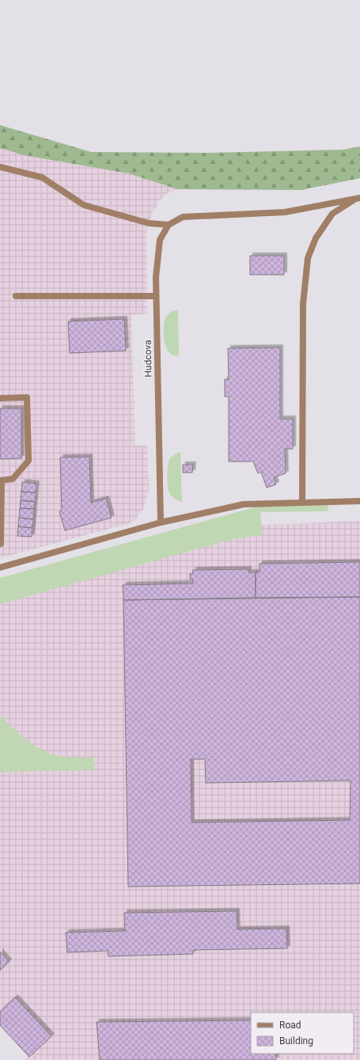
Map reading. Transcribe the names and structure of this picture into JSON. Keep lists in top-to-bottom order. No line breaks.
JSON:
{"streets":{"street":["Hudcova"]},"legend":["Road","Building"]}
